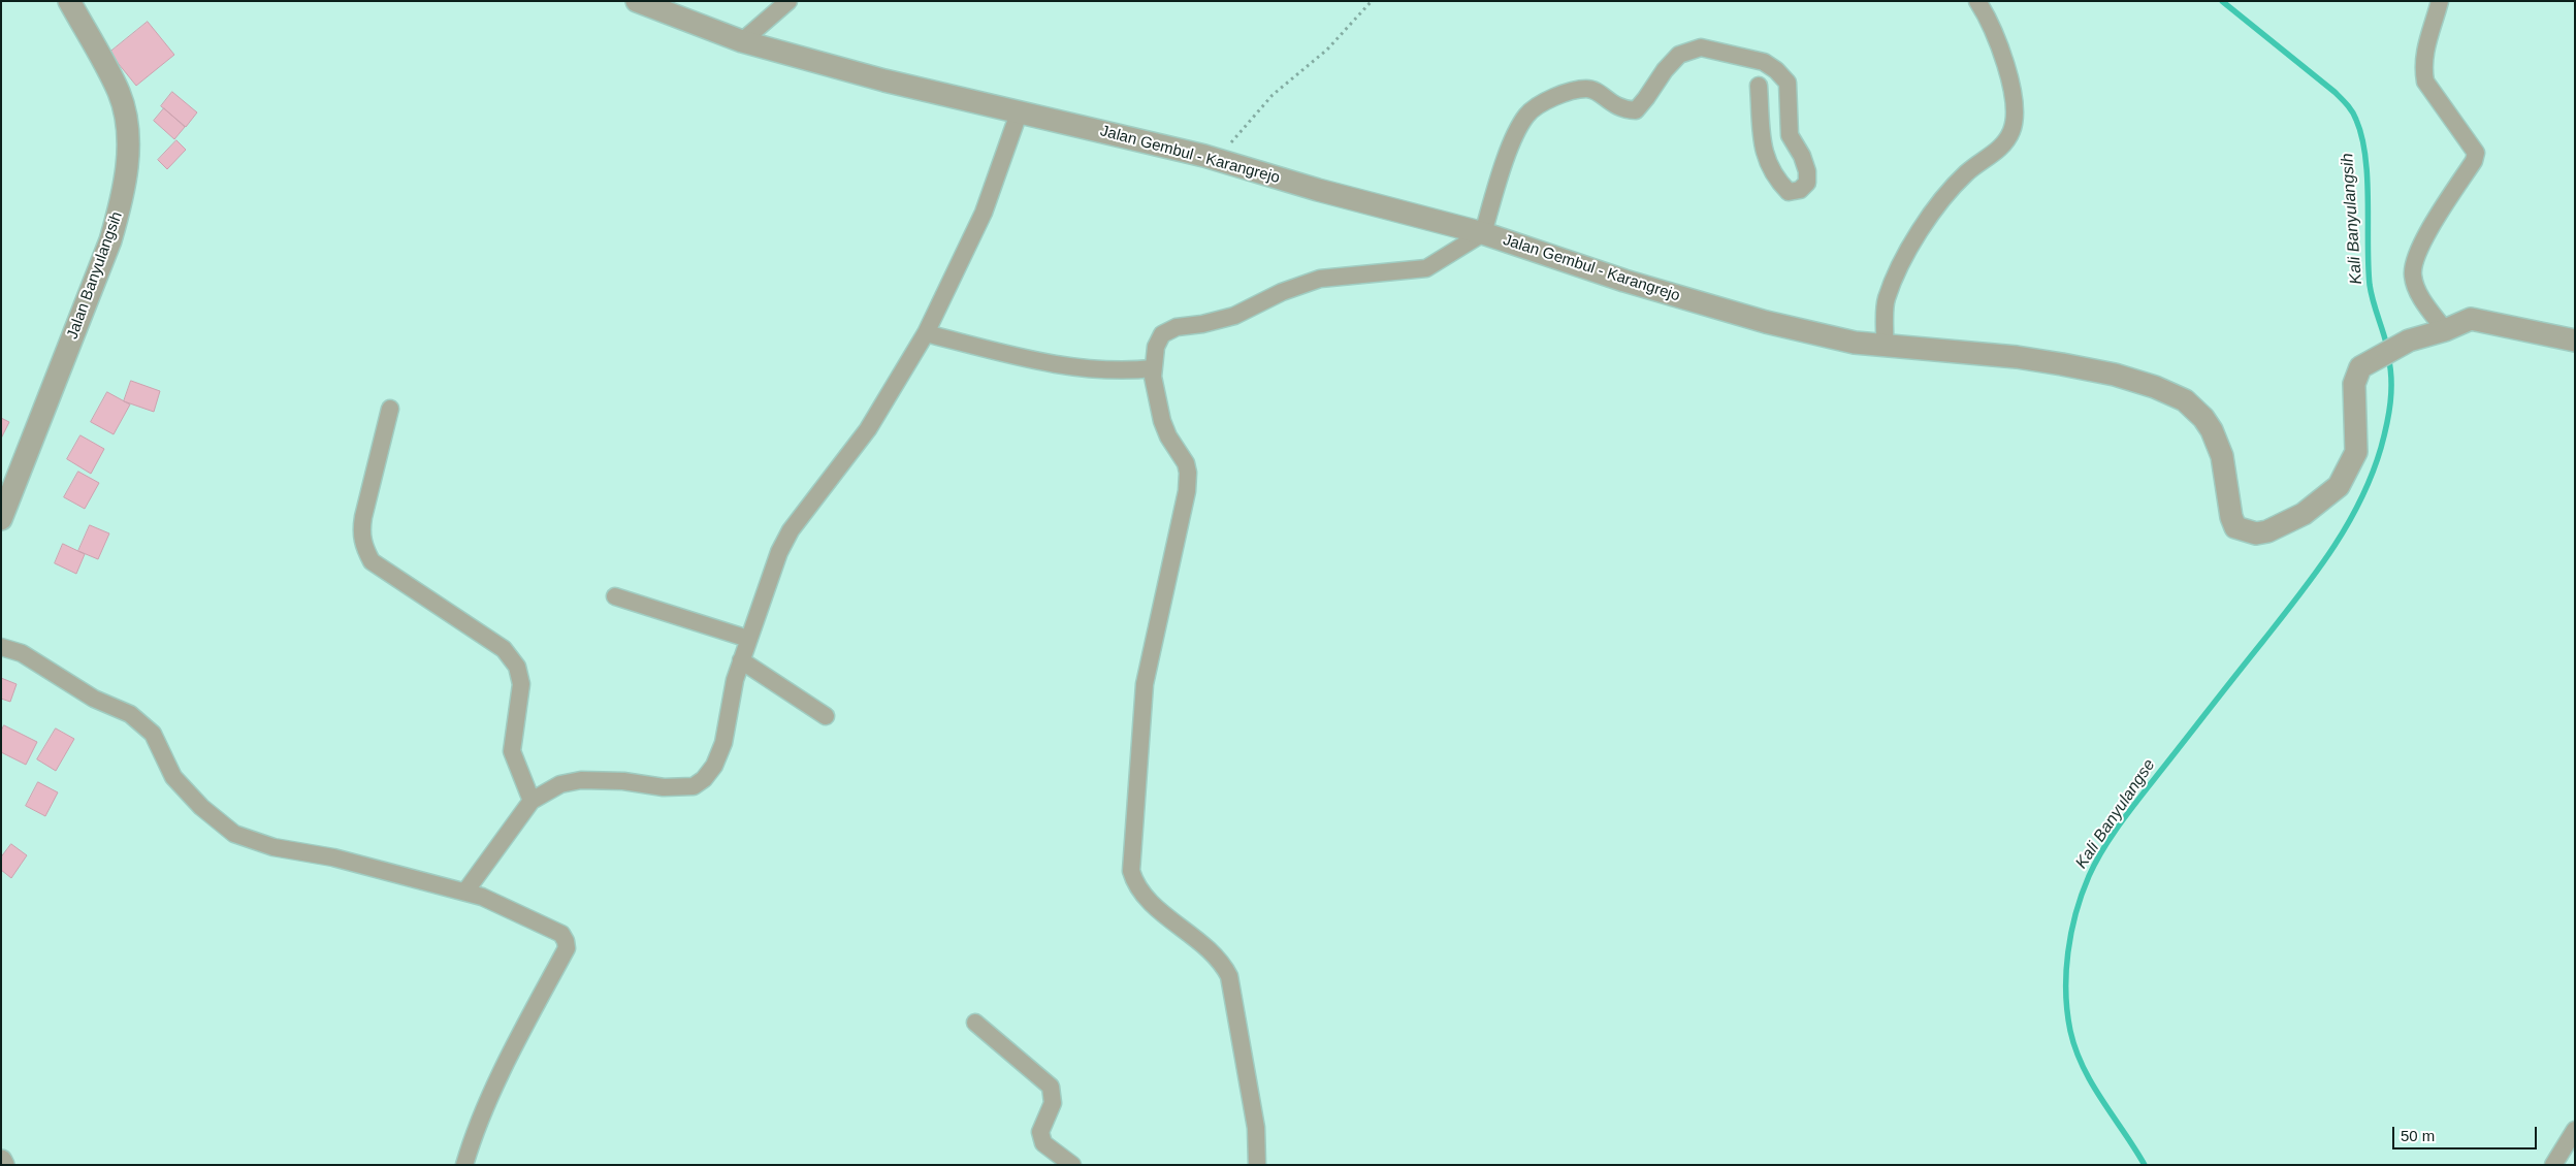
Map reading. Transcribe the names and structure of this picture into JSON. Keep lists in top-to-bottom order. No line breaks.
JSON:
{"streets":{"street":["Jalan Gembul - Karangrejo","Jalan Banyulangsih"]},"water":["Kali Banyulangsih","Kali Banyulangse"],"scale_bar":"50 m"}
